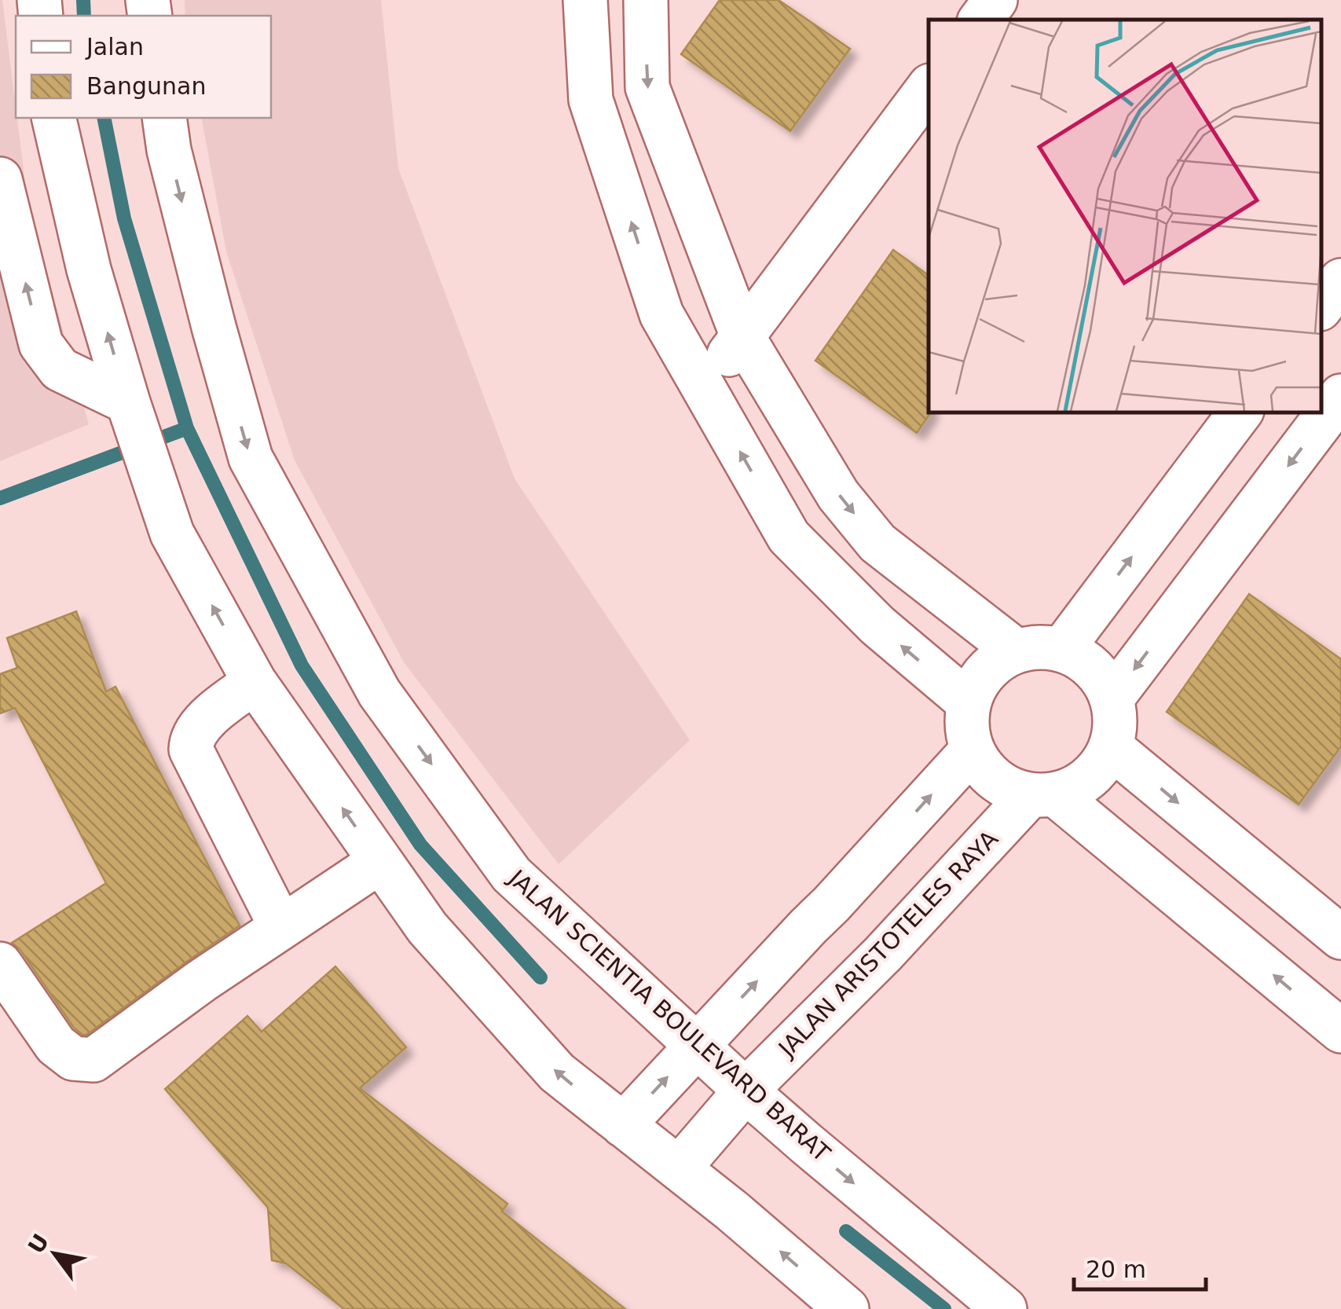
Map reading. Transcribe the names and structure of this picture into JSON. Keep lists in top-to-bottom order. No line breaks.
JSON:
{"streets":{"street":["JALAN ARISTOTELES RAYA","JALAN SCIENTIA BOULEVARD BARAT"]},"crossings":[["JALAN ARISTOTELES RAYA","JALAN SCIENTIA BOULEVARD BARAT"]],"legend":["Jalan","Bangunan"],"scale_bar":"20 m","north":"top left"}
